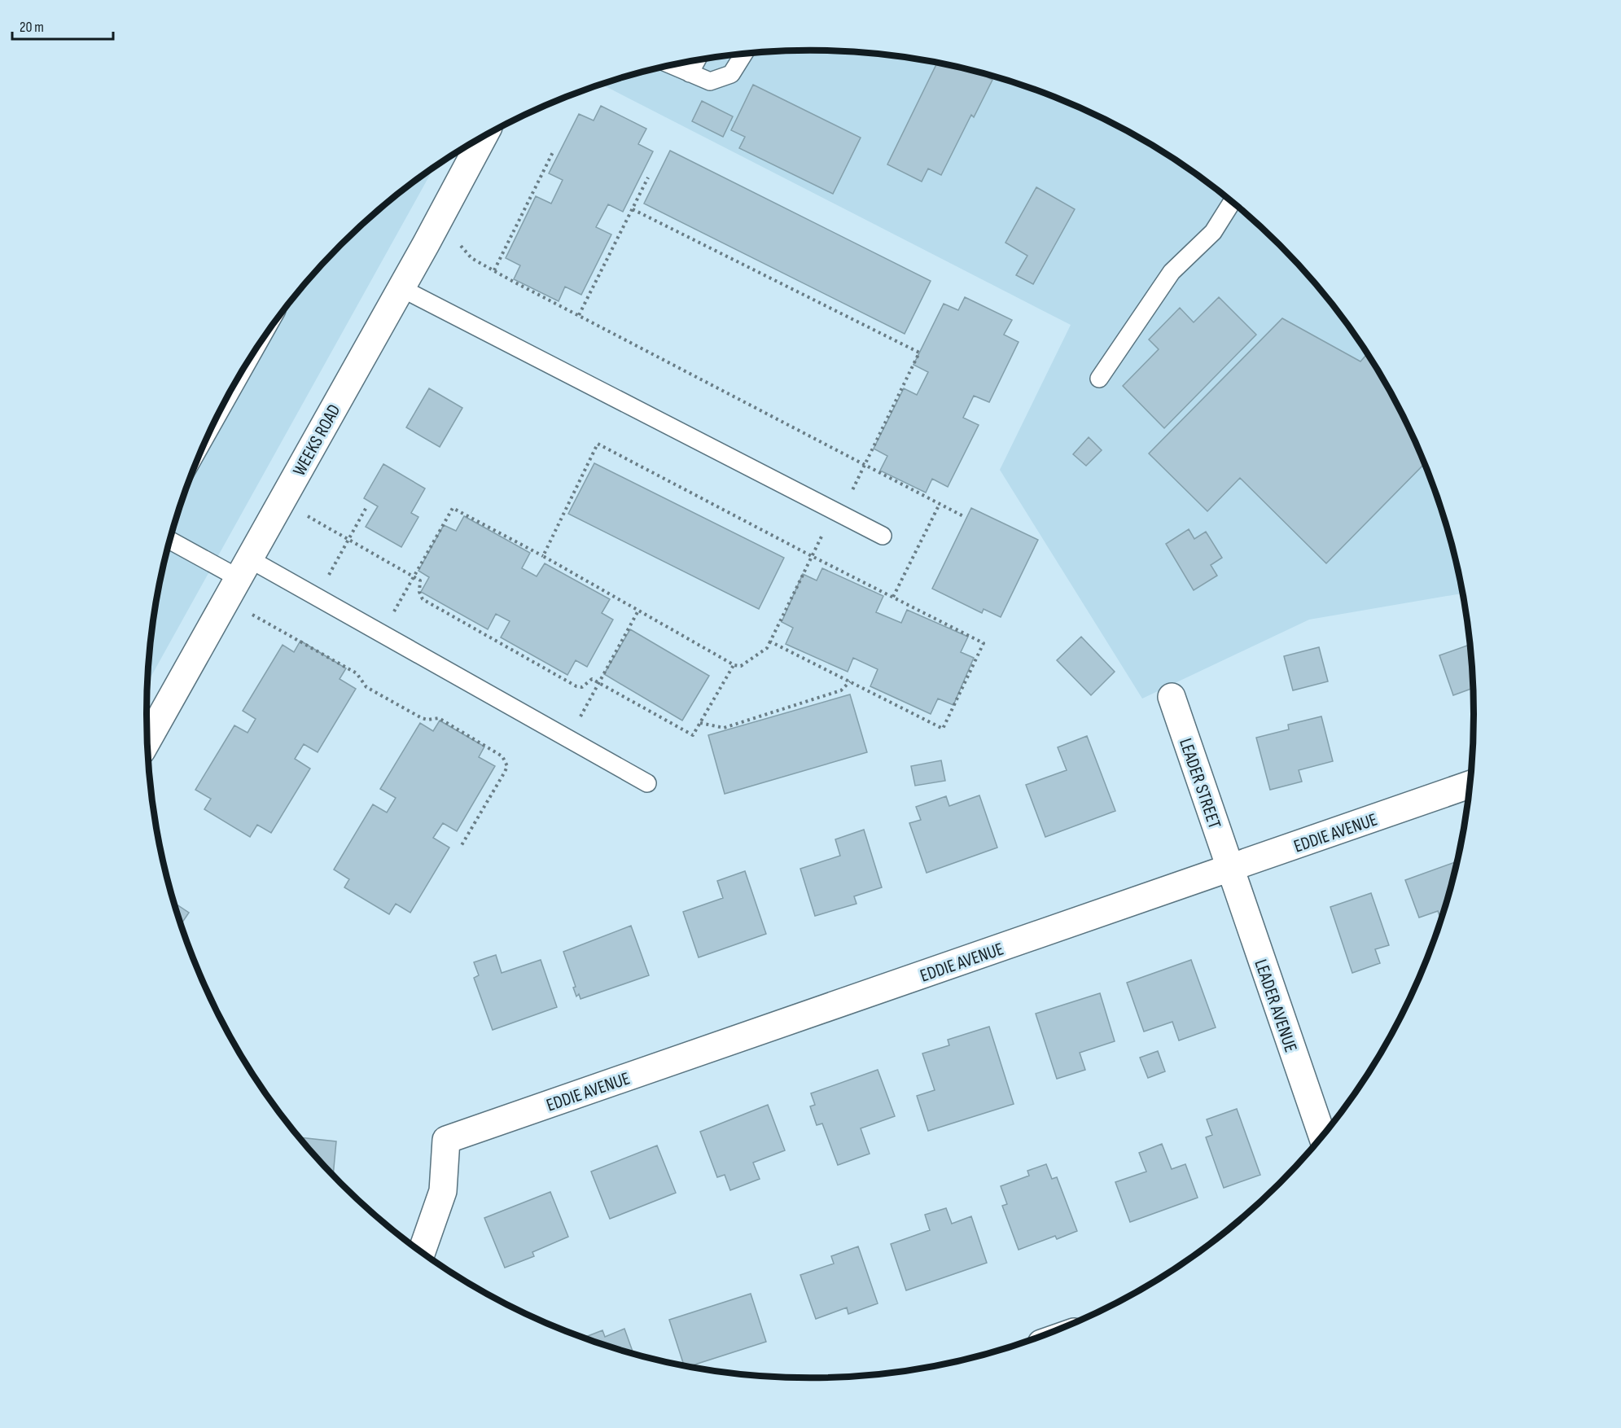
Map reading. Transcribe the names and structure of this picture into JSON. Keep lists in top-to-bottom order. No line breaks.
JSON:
{"streets":{"street":["WEEKS ROAD","LEADER STREET","EDDIE AVENUE","LEADER AVENUE"]},"crossings":[["LEADER STREET","EDDIE AVENUE"],["LEADER STREET","LEADER AVENUE"],["EDDIE AVENUE","LEADER AVENUE"]],"scale_bar":"20 m"}
